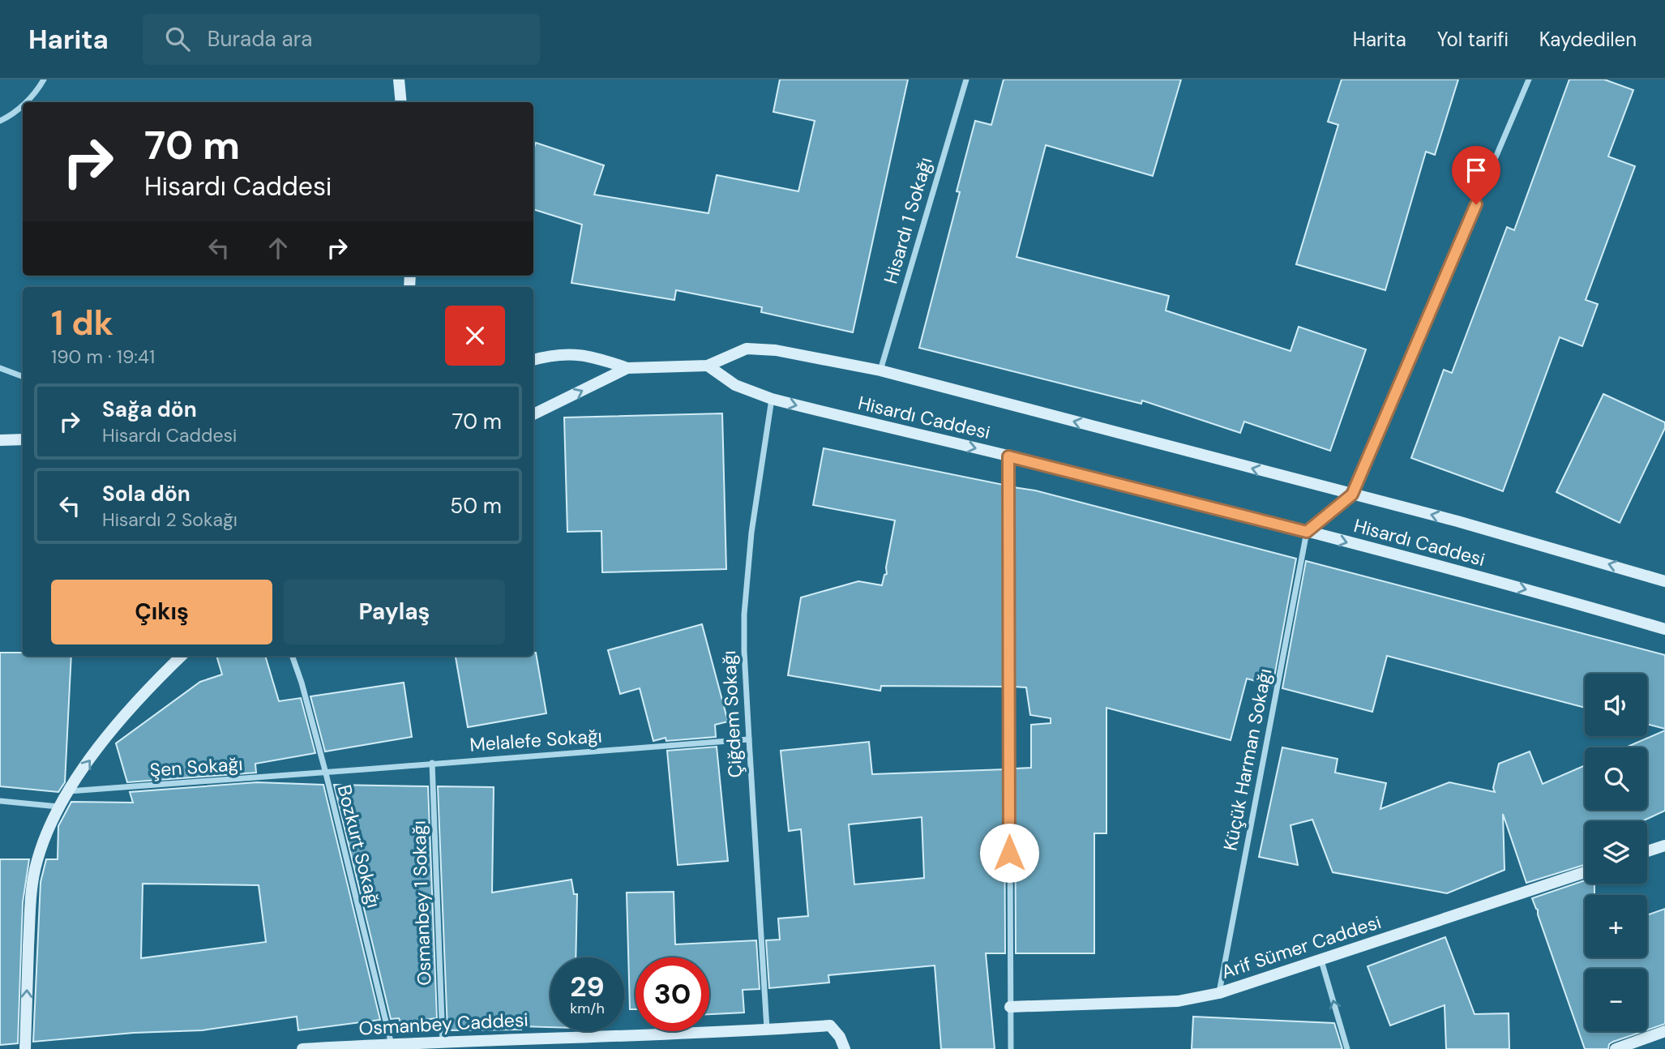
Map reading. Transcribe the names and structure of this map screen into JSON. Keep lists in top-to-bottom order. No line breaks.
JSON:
{"streets":{"street":["Hisardı 1 Sokağı","Hisardı Caddesi","Çiğdem Sokağı","Melalefe Sokağı","Küçük Harman Sokağı","Şen Sokağı","Bozkurt Sokağı","Osmanbey 1 Sokağı","Arif Sümer Caddesi","Osmanbey Caddesi"]},"crossings":[["Hisardı 1 Sokağı","Hisardı Caddesi"],["Hisardı Caddesi","Çiğdem Sokağı"],["Hisardı Caddesi","Küçük Harman Sokağı"],["Çiğdem Sokağı","Melalefe Sokağı"],["Çiğdem Sokağı","Osmanbey Caddesi"],["Melalefe Sokağı","Şen Sokağı"],["Melalefe Sokağı","Bozkurt Sokağı"],["Melalefe Sokağı","Osmanbey 1 Sokağı"],["Küçük Harman Sokağı","Arif Sümer Caddesi"],["Şen Sokağı","Bozkurt Sokağı"],["Bozkurt Sokağı","Osmanbey Caddesi"],["Osmanbey 1 Sokağı","Osmanbey Caddesi"]],"page":{"header":"Harita","search":"Burada ara","nav":["Harita","Yol tarifi","Kaydedilen"],"turn":["70 m","Hisardı Caddesi"],"heading":["1 dk","190 m · 19:41"],"list":[{"name":"Sağa dön","note":"Hisardı Caddesi","value":"70 m"},{"name":"Sola dön","note":"Hisardı 2 Sokağı","value":"50 m"}],"buttons":["Çıkış","Paylaş"],"map_buttons":["+","−"],"speed":"29 km/h","limit":"30"}}
